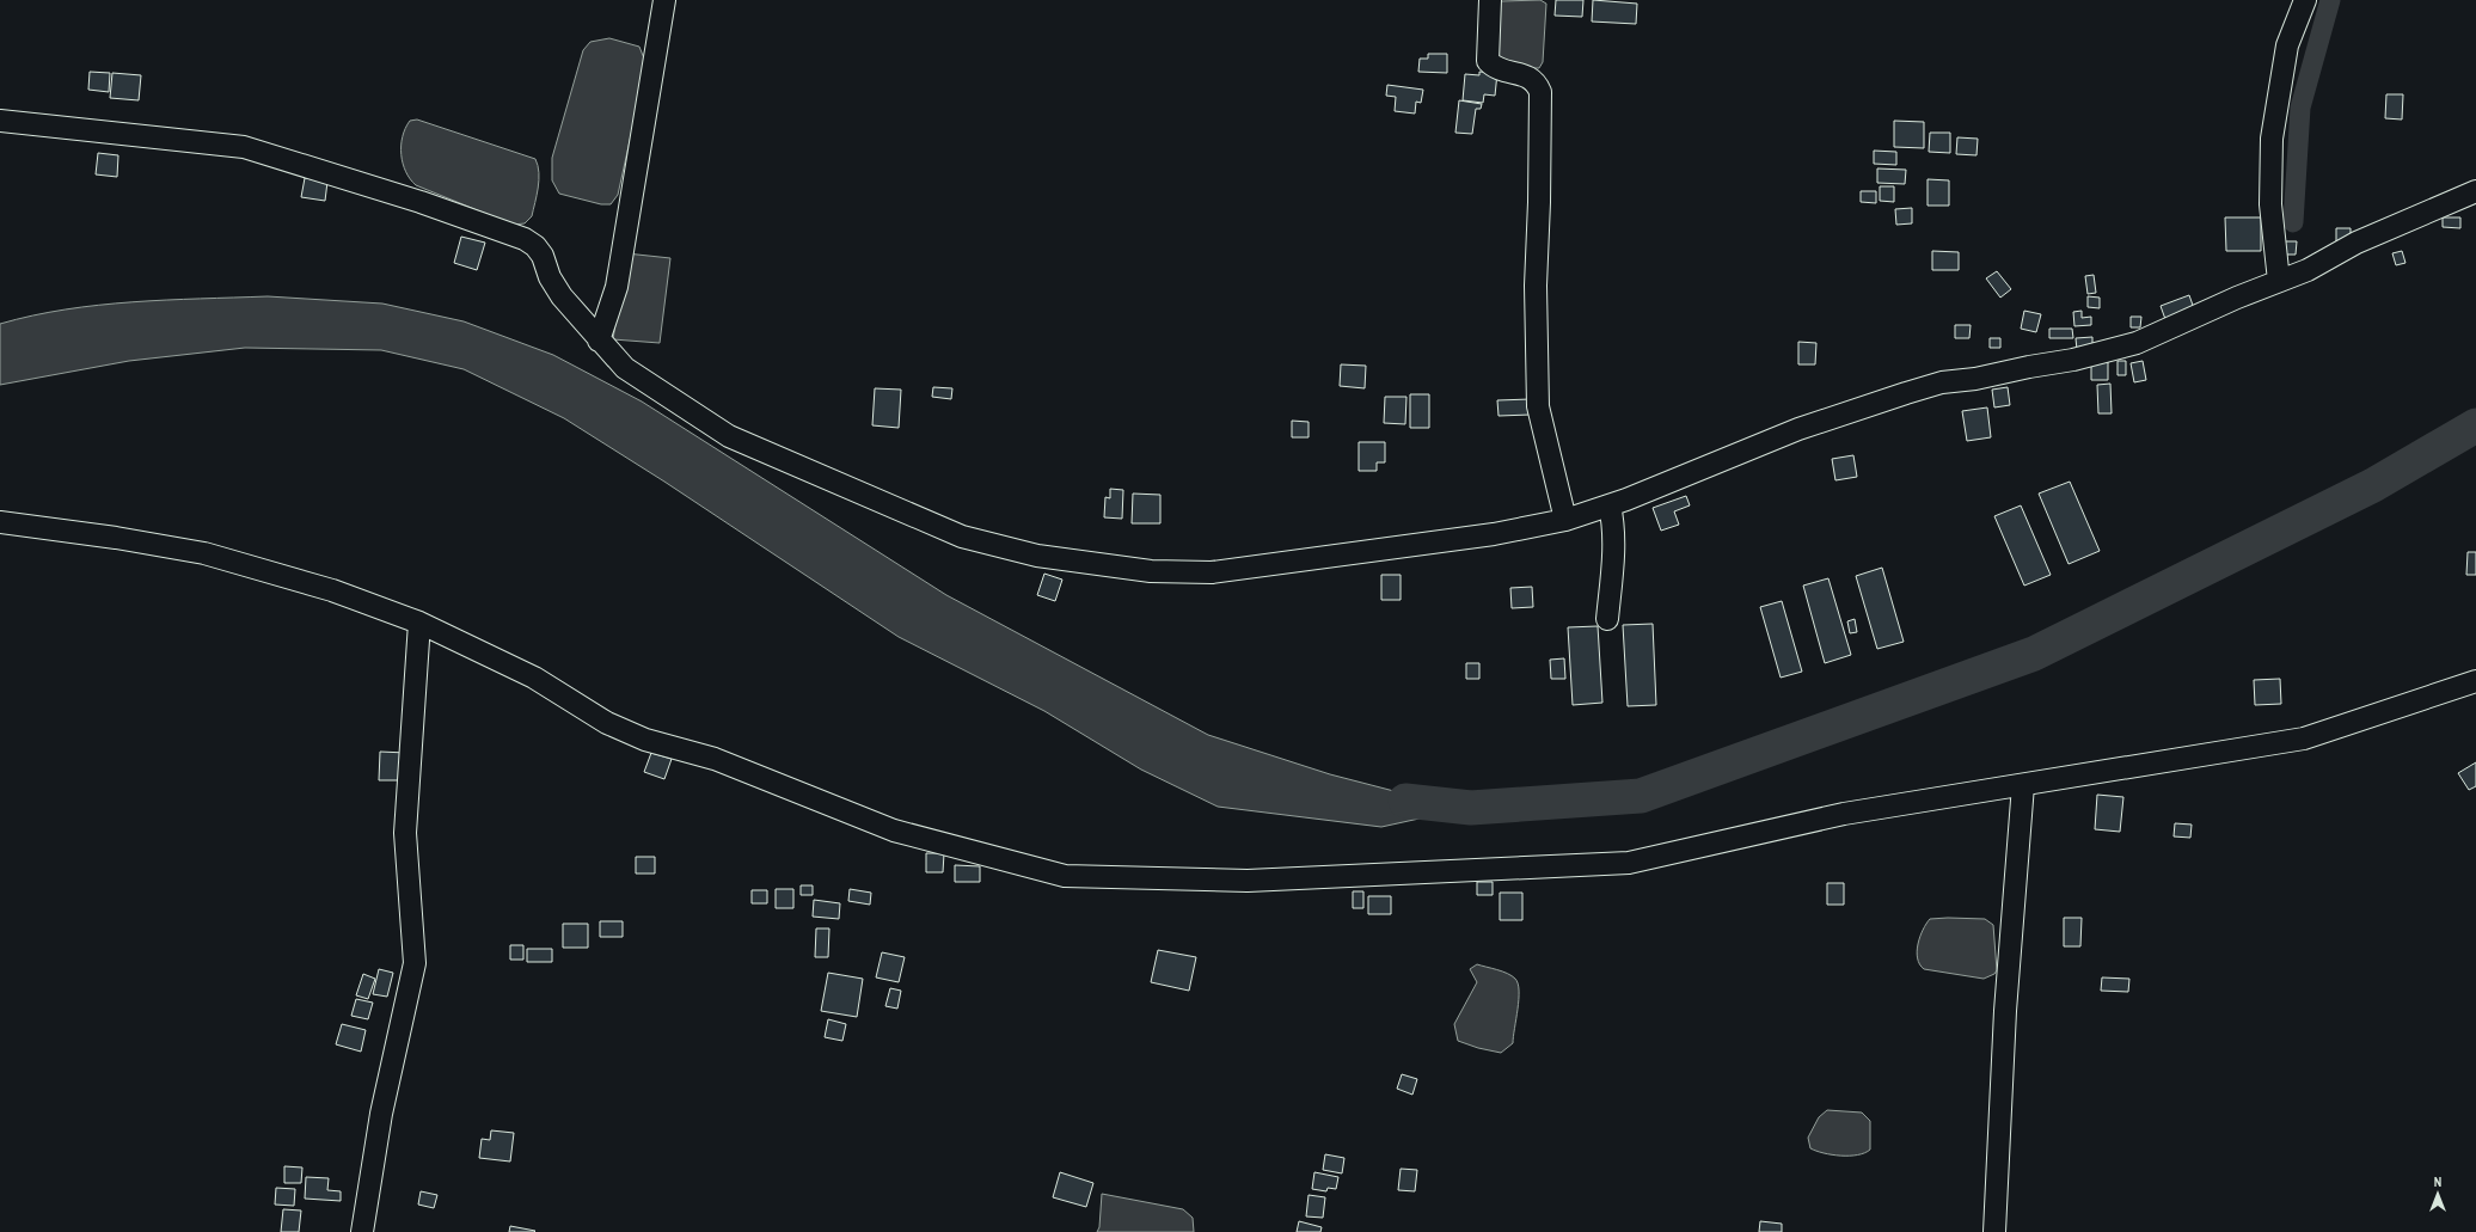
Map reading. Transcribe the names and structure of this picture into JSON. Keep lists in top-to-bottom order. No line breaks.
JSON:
{"north":"top"}
